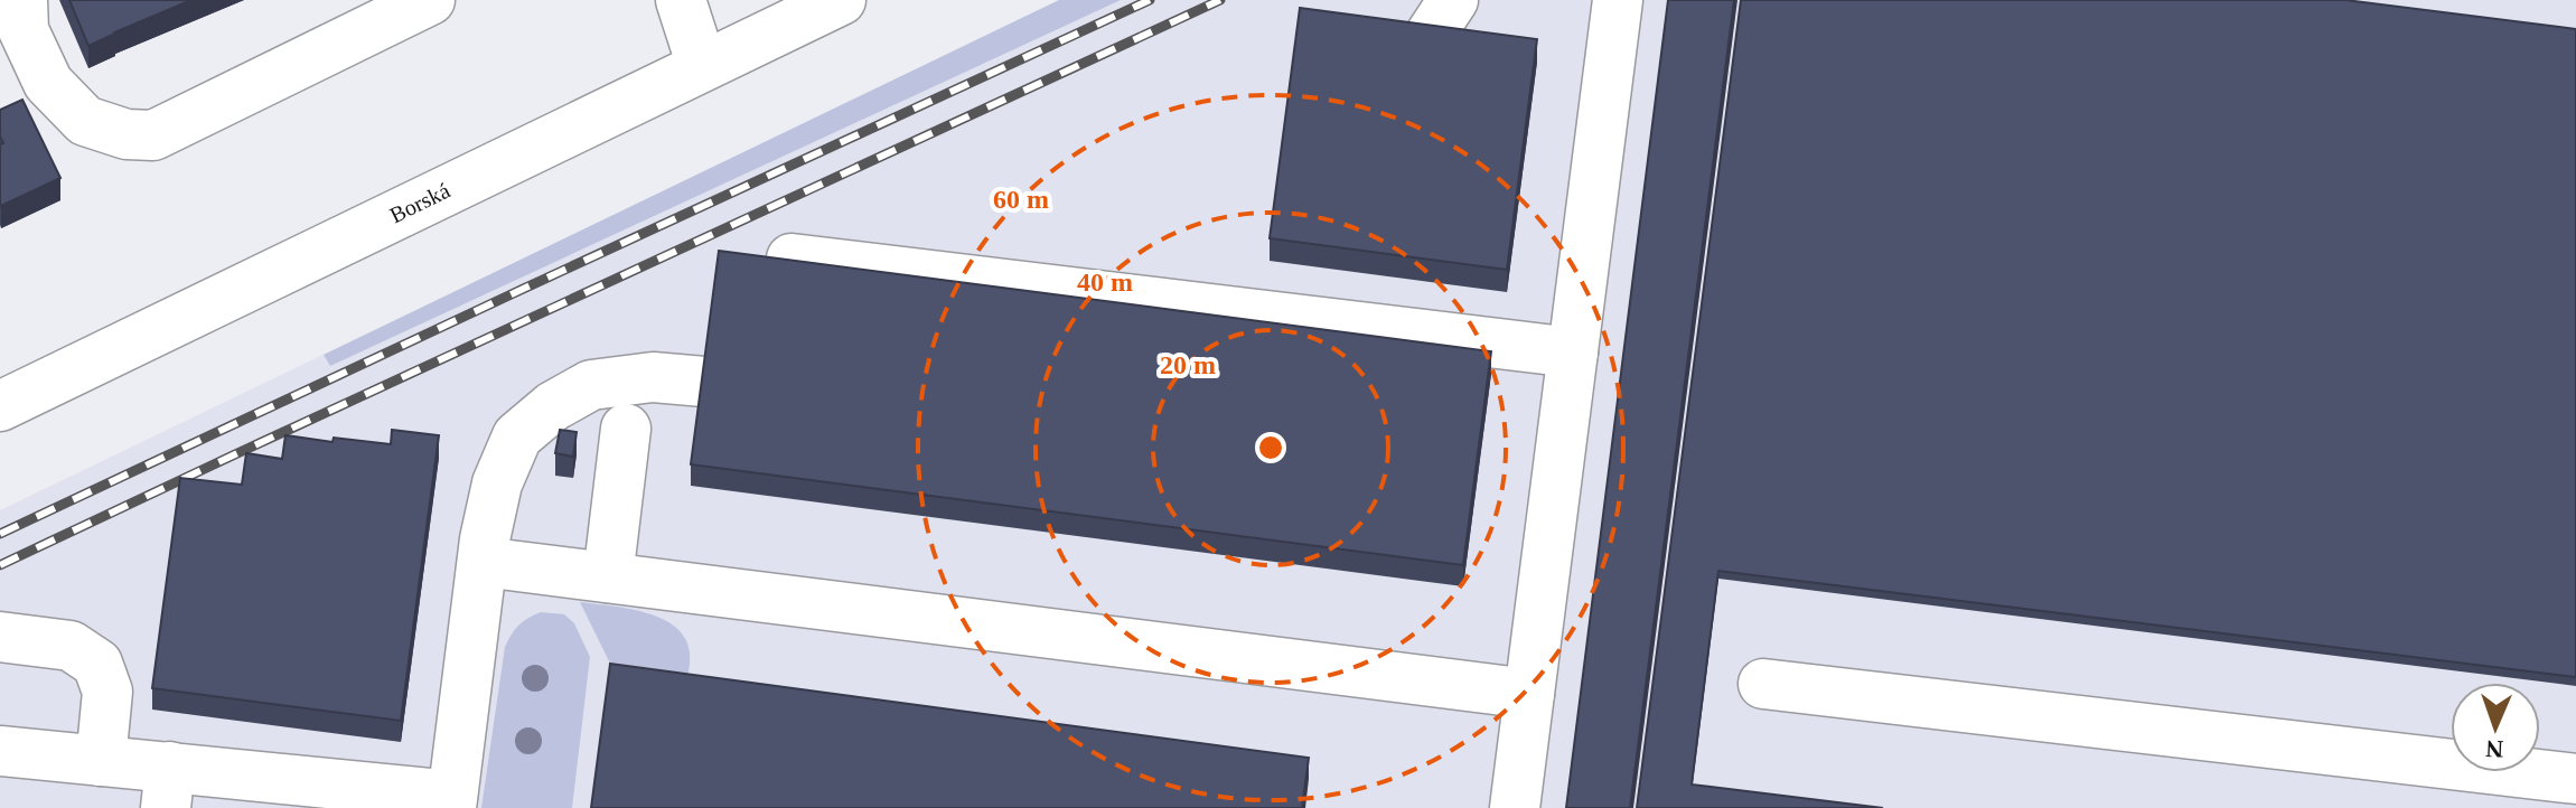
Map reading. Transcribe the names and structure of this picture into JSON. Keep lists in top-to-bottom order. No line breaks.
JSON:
{"streets":{"street":["Borská"]},"north":"bottom","rings":["60 m","40 m","20 m"]}
